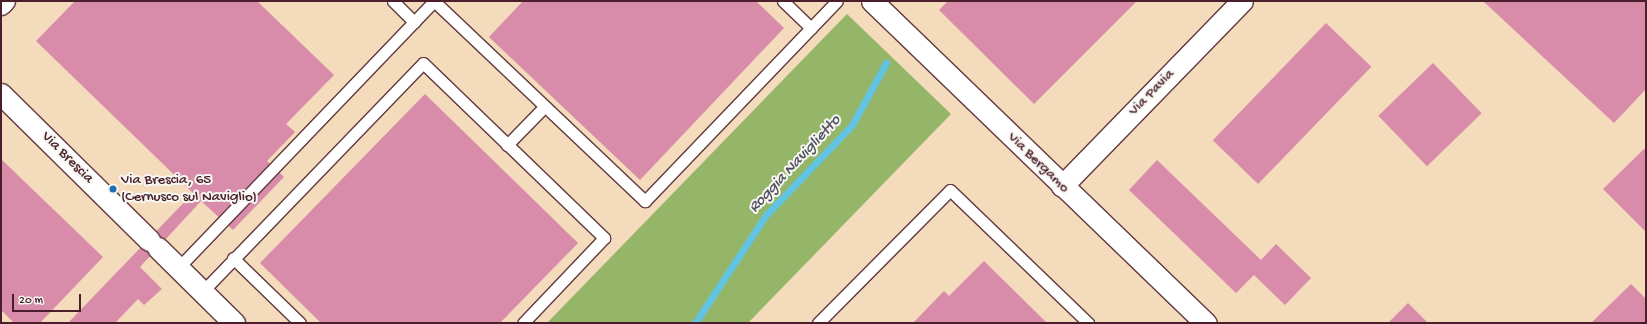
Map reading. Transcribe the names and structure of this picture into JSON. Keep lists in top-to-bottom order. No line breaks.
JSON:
{"streets":{"street":["Via Pavia","Via Brescia","Via Bergamo"]},"crossings":[["Via Pavia","Via Bergamo"]],"water":["Roggia Naviglietto"],"places":["Via Brescia, 65 (Cernusco sul Naviglio)"],"scale_bar":"20 m"}
